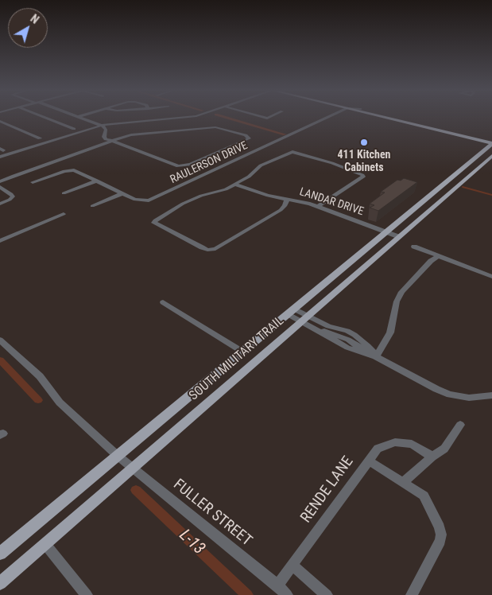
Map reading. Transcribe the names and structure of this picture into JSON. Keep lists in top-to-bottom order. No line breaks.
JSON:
{"streets":{"main road":["SOUTH MILITARY TRAIL"],"street":["RAULERSON DRIVE","LANDAR DRIVE","RENDE LANE","FULLER STREET"]},"crossings":[["LANDAR DRIVE","SOUTH MILITARY TRAIL"],["SOUTH MILITARY TRAIL","FULLER STREET"],["RENDE LANE","FULLER STREET"]],"water":["L-13"],"places":["411 Kitchen Cabinets"],"north":"top right"}
